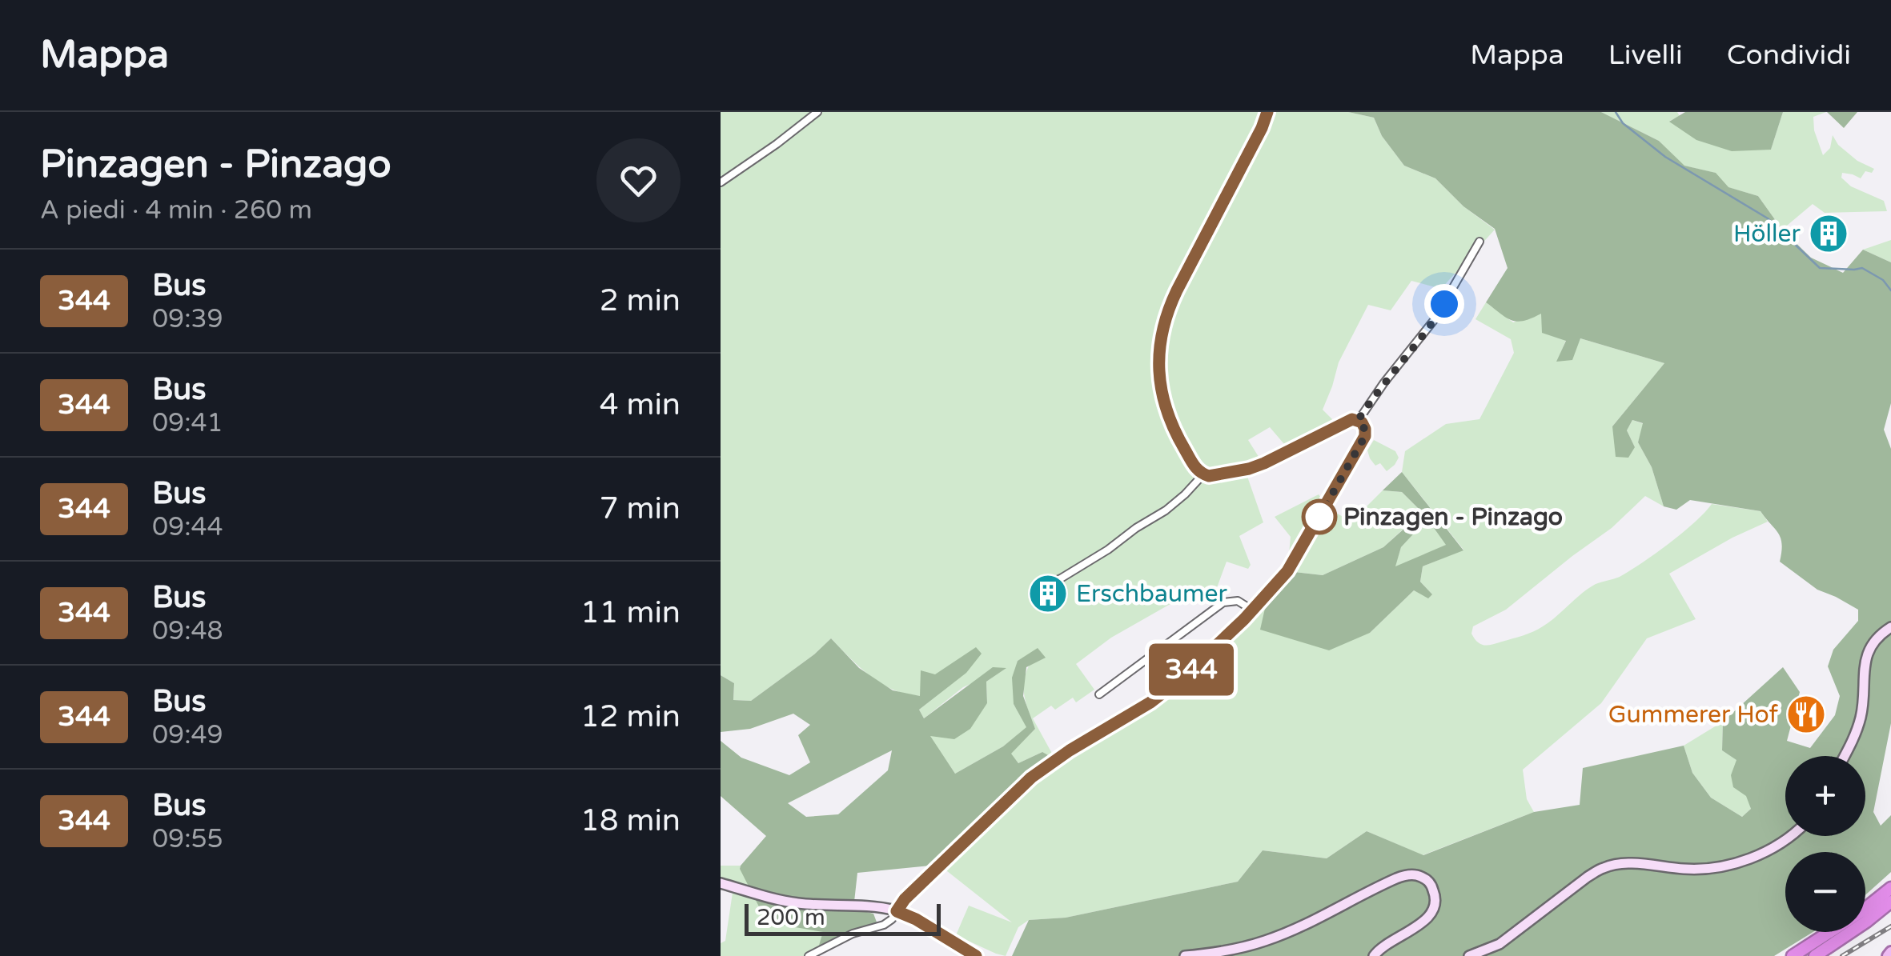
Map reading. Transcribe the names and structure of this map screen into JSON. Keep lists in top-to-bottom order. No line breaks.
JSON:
{"places":{"building":["Höller","Erschbaumer"],"other":["Pinzagen - Pinzago"],"restaurant":["Gummerer Hof"]},"lines":["bus line 344"],"scale_bar":"200 m","page":{"header":"Mappa","nav":["Mappa","Livelli","Condividi"],"heading":["Pinzagen - Pinzago","A piedi · 4 min · 260 m"],"on_map":"344","list":[{"mark":"344","name":"Bus","note":"09:39","value":"2 min"},{"mark":"344","name":"Bus","note":"09:41","value":"4 min"},{"mark":"344","name":"Bus","note":"09:44","value":"7 min"},{"mark":"344","name":"Bus","note":"09:48","value":"11 min"},{"mark":"344","name":"Bus","note":"09:49","value":"12 min"},{"mark":"344","name":"Bus","note":"09:55","value":"18 min"}],"map_buttons":["+","−"],"scale":"200 m"}}
